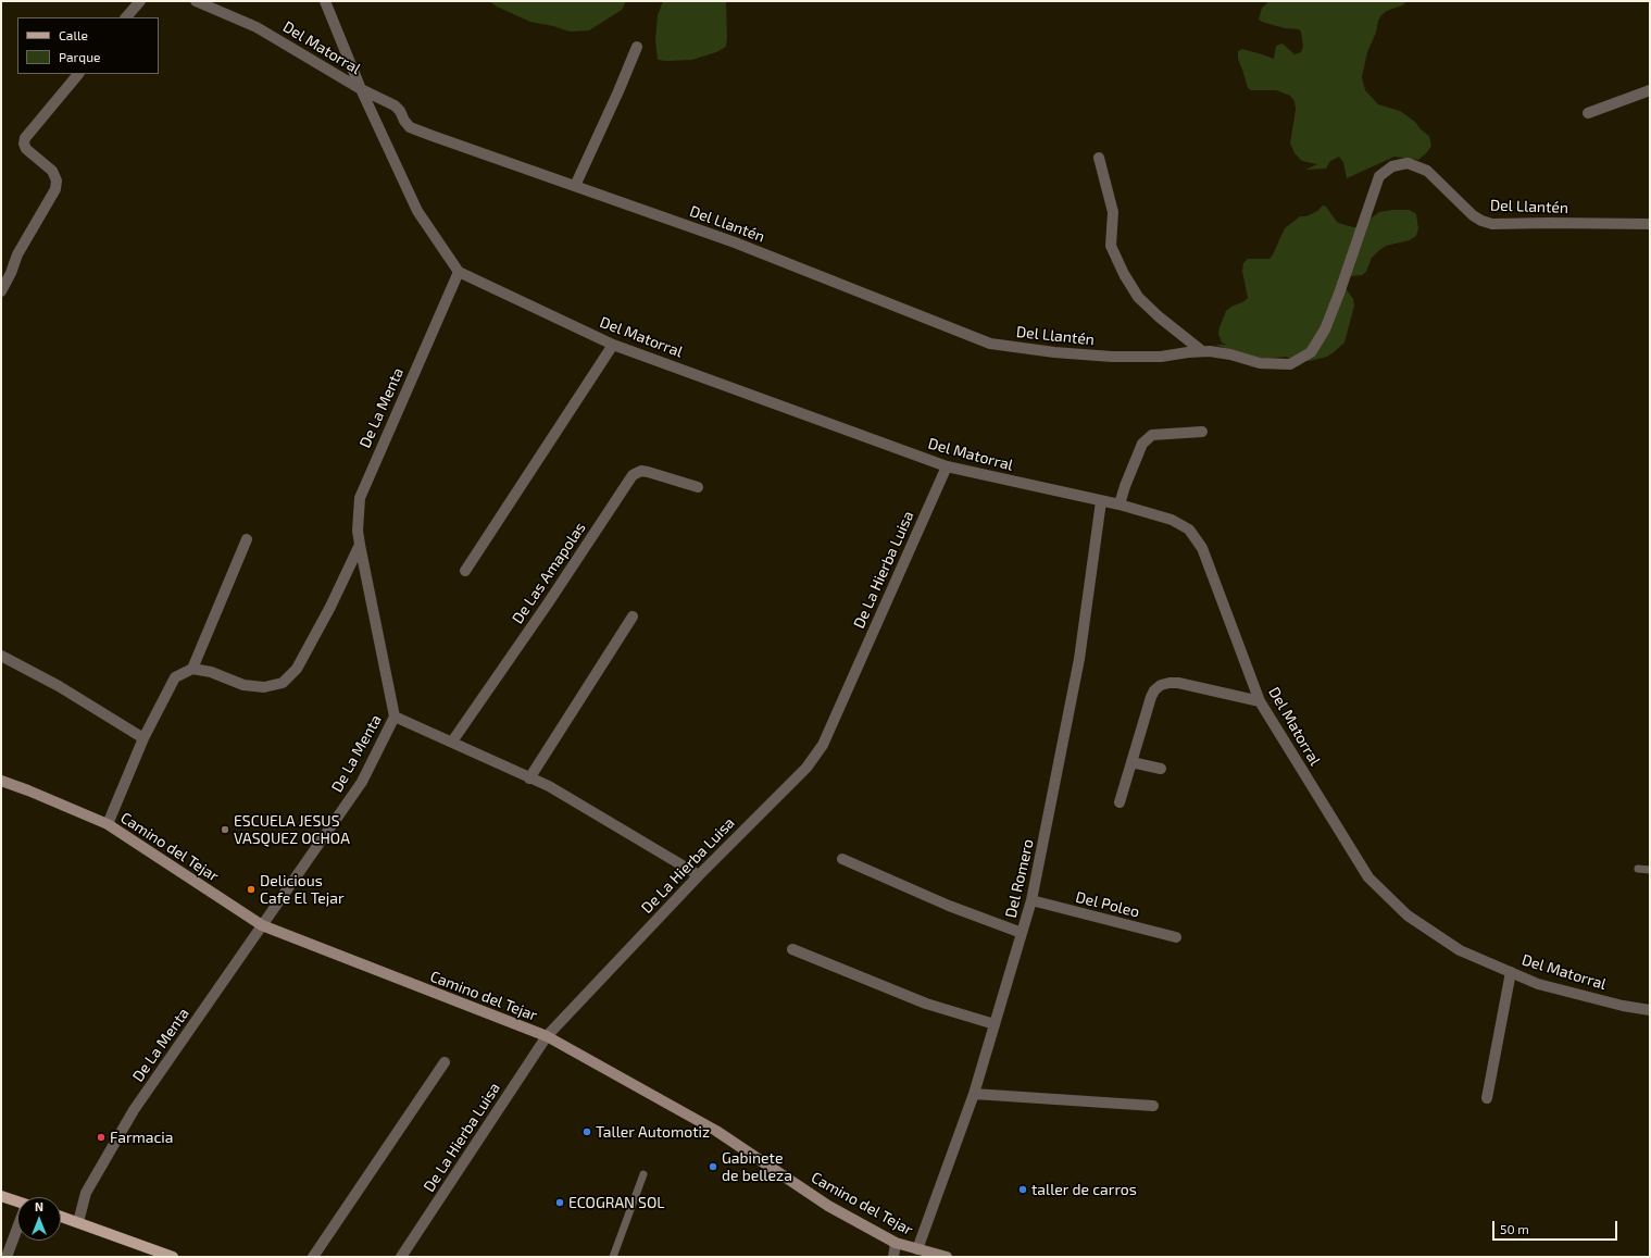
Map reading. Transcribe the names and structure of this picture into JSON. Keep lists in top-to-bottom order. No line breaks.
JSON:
{"streets":{"street":["Del Matorral","Del Llantén","De La Menta","De La Hierba Luisa","De Las Amapolas","Camino del Tejar","Del Romero","Del Poleo"]},"crossings":[["Del Matorral","Del Llantén"],["Del Matorral","De La Menta"],["Del Matorral","De La Hierba Luisa"],["Del Matorral","Del Romero"],["De La Menta","Camino del Tejar"],["De La Hierba Luisa","Camino del Tejar"],["Camino del Tejar","Del Romero"],["Del Romero","Del Poleo"]],"places":["ESCUELA JESUS VASQUEZ OCHOA","Delicious Cafe El Tejar","Taller Automotiz","Farmacia","Gabinete de belleza","taller de carros","ECOGRAN SOL"],"legend":["Calle","Parque"],"scale_bar":"50 m","north":"top"}
